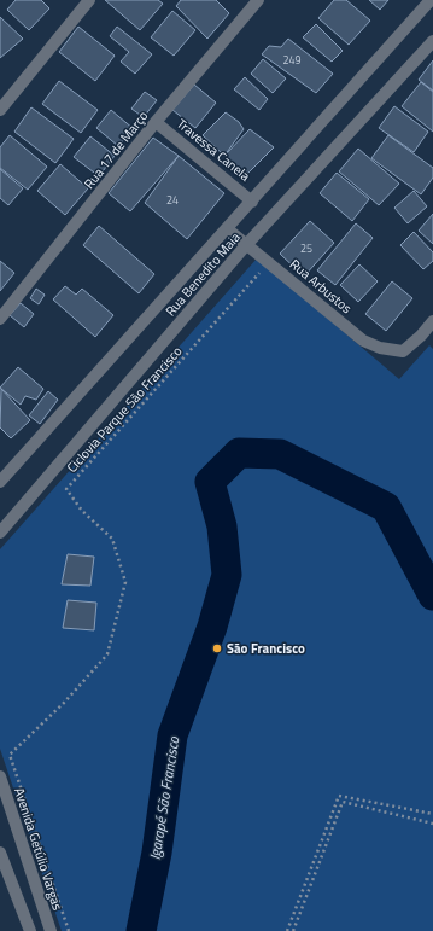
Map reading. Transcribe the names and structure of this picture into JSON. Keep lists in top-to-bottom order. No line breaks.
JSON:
{"streets":{"street":["Rua 17 de Março","Travessa Canela","Rua Benedito Maia","Rua Arbustos","Avenida Getúlio Vargas"],"path":["Ciclovia Parque São Francisco"]},"crossings":[["Rua 17 de Março","Travessa Canela"],["Travessa Canela","Rua Benedito Maia"],["Rua Benedito Maia","Rua Arbustos"],["Rua Arbustos","Ciclovia Parque São Francisco"]],"water":["Igarapé São Francisco"],"places":["São Francisco"],"house_numbers":["249","24","25"]}
